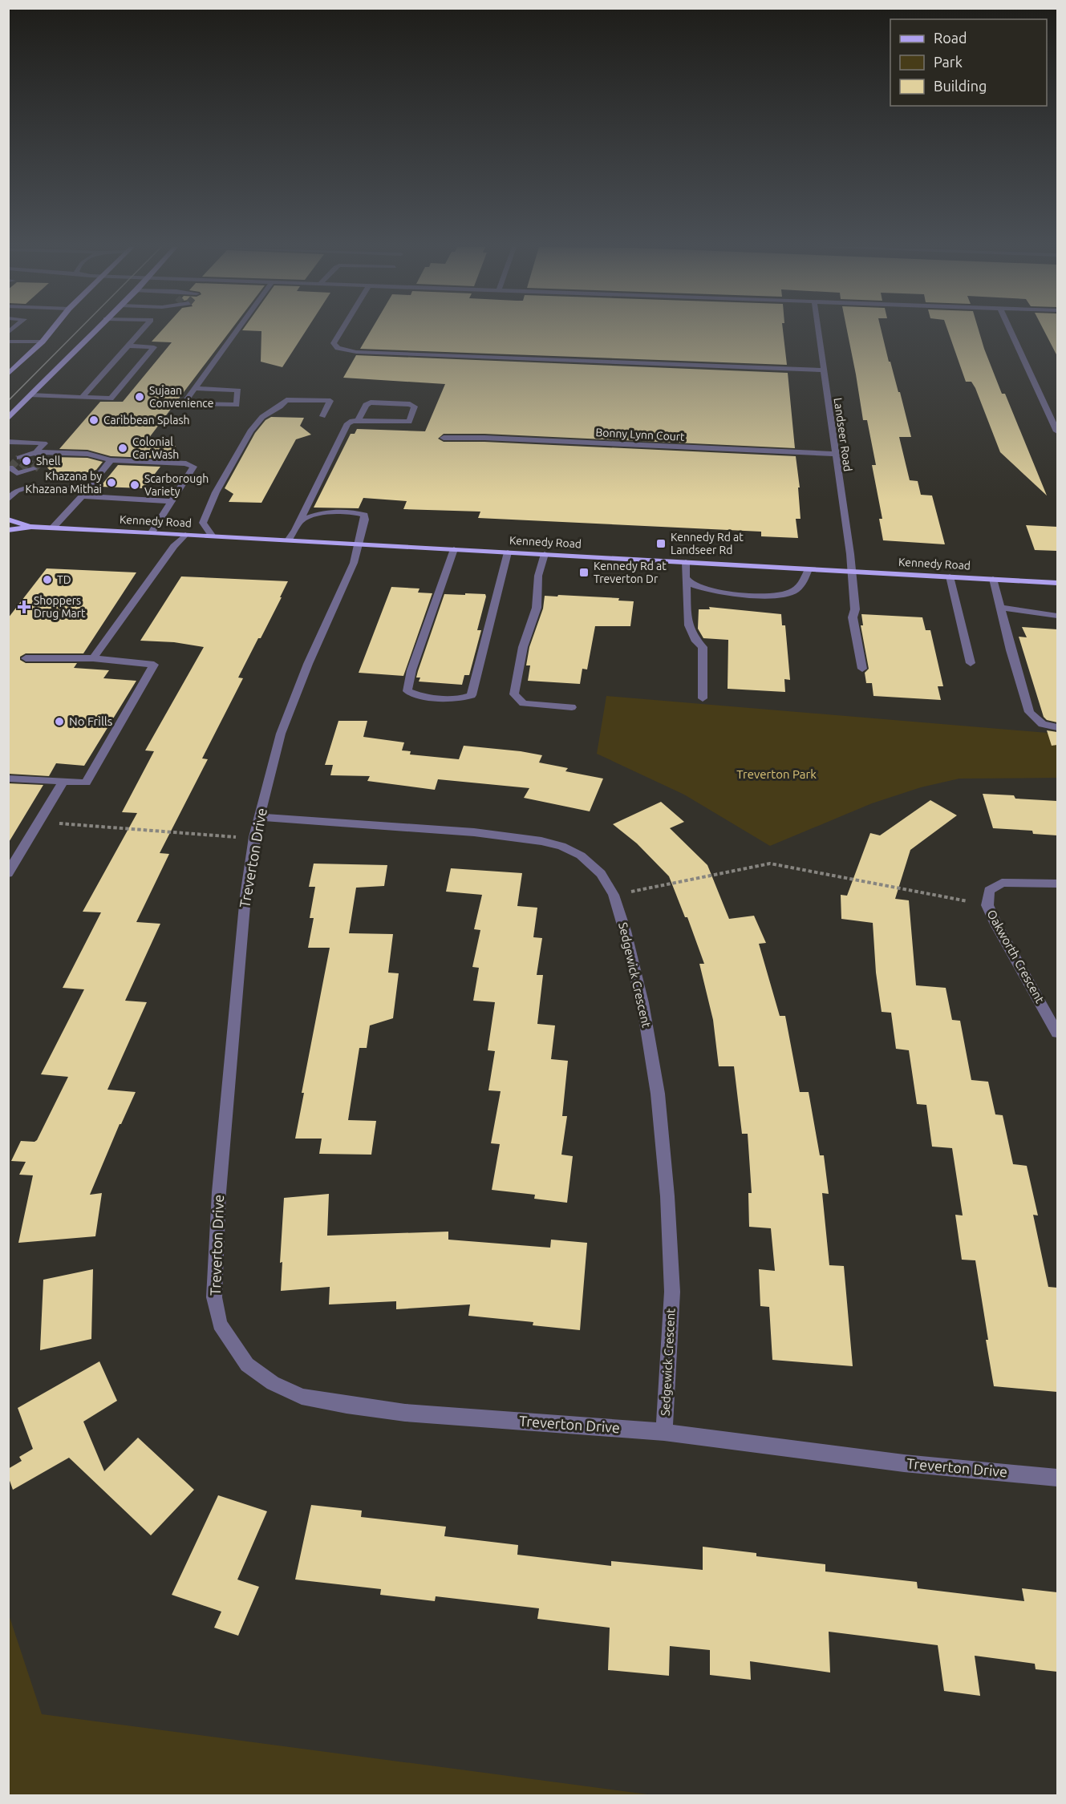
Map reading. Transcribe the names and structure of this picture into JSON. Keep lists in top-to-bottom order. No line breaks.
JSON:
{"streets":{"main road":["Kennedy Road"],"street":["Bonny Lynn Court","Landseer Road","Treverton Drive","Oakworth Crescent","Sedgewick Crescent"]},"crossings":[["Bonny Lynn Court","Landseer Road"],["Landseer Road","Kennedy Road"],["Kennedy Road","Treverton Drive"],["Treverton Drive","Sedgewick Crescent"]],"parks":["Treverton Park"],"places":{"other":["Sujaan Convenience","Caribbean Splash","Colonial Car Wash","Shell","Khazana by Khazana Mithai","Scarborough Variety","TD","No Frills"],"transit":["Kennedy Rd at Landseer Rd","Kennedy Rd at Treverton Dr"],"health":["Shoppers Drug Mart"]},"legend":["Road","Park","Building"]}
